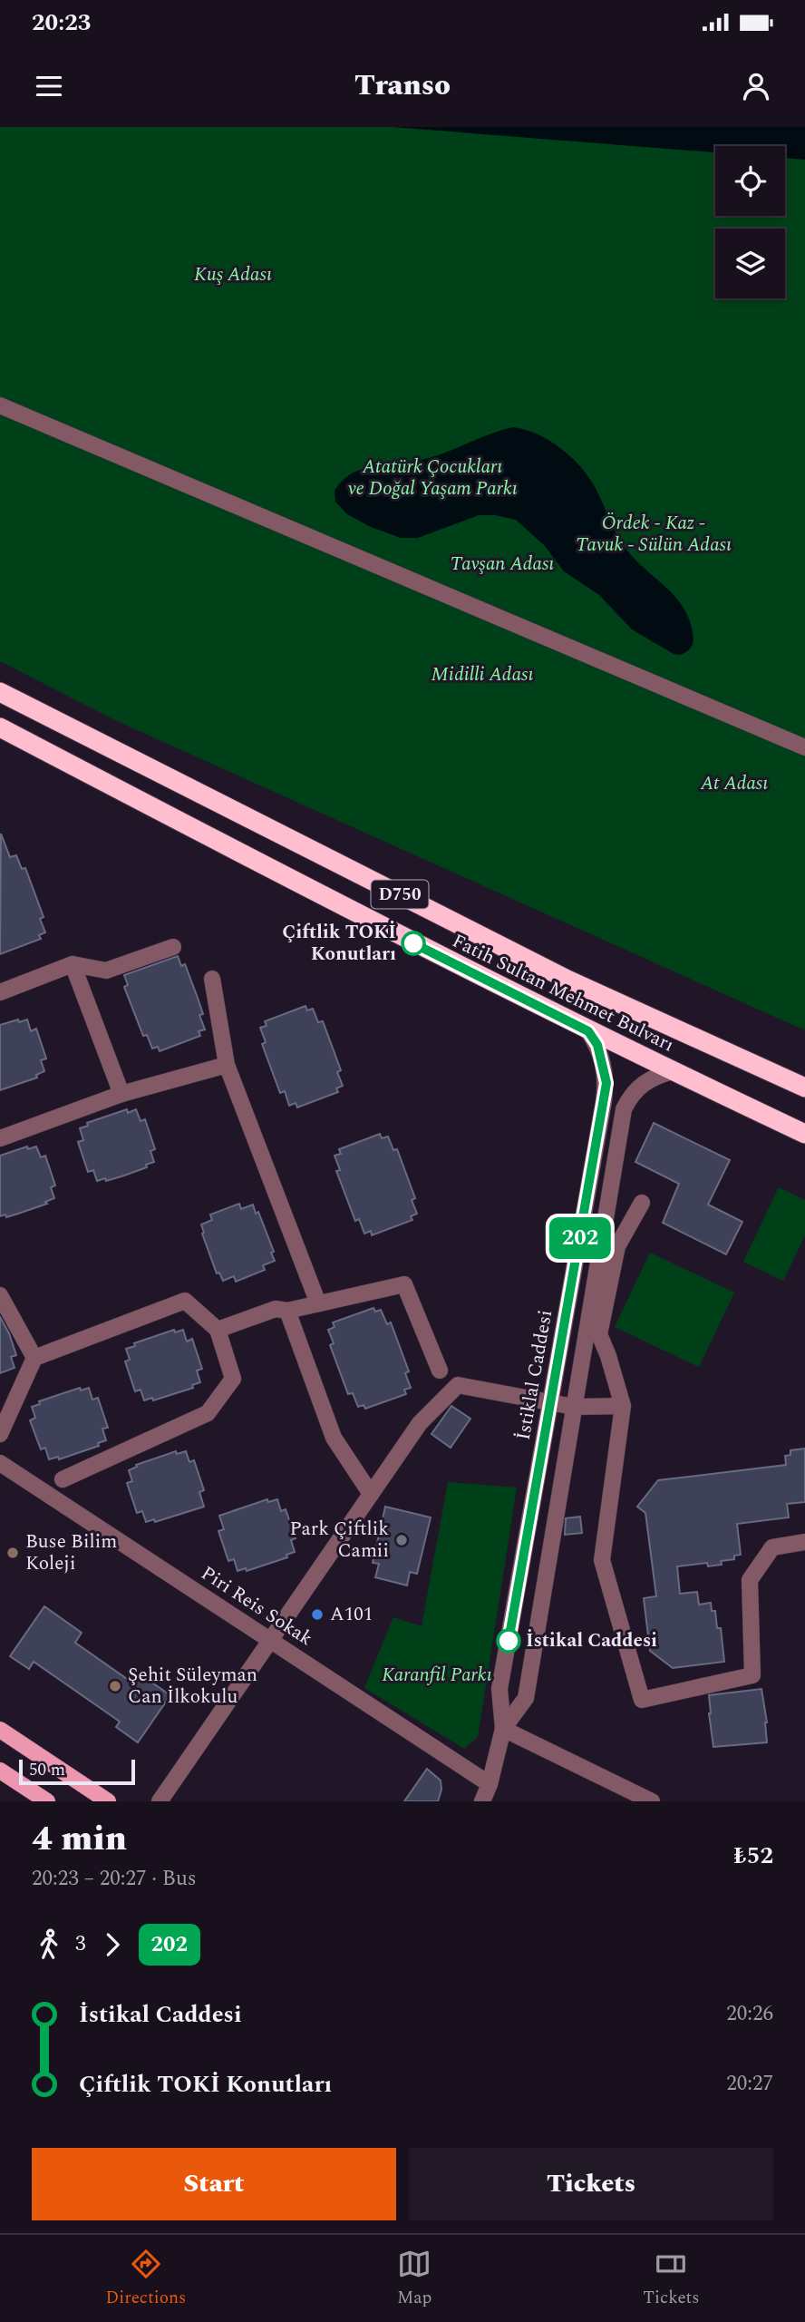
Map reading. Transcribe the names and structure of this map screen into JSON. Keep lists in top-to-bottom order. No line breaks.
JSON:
{"streets":{"highway":["D750","Fatih Sultan Mehmet Bulvarı"],"street":["İstiklal Caddesi","Piri Reis Sokak"]},"crossings":[["Fatih Sultan Mehmet Bulvarı","İstiklal Caddesi"],["İstiklal Caddesi","Piri Reis Sokak"]],"parks":["Kuş Adası","Atatürk Çocukları ve Doğal Yaşam Parkı","Ördek - Kaz - Tavuk - Sülün Adası","Tavşan Adası","Midilli Adası","At Adası","Karanfil Parkı"],"places":["Çiftlik TOKİ Konutları","Park Çiftlik Camii","Buse Bilim Koleji","A101","İstikal Caddesi","Şehit Süleyman Can İlkokulu"],"lines":["bus line 202"],"scale_bar":"50 m","page":{"status":"20:23","header":"Transo","on_map":"202","scale":"50 m","heading":["4 min","20:23 – 20:27 · Bus","₺52"],"legs":["3","202"],"list":[{"name":"İstikal Caddesi","value":"20:26"},{"name":"Çiftlik TOKİ Konutları","value":"20:27"}],"buttons":["Start","Tickets"],"tabs":["Directions","Map","Tickets"]}}
